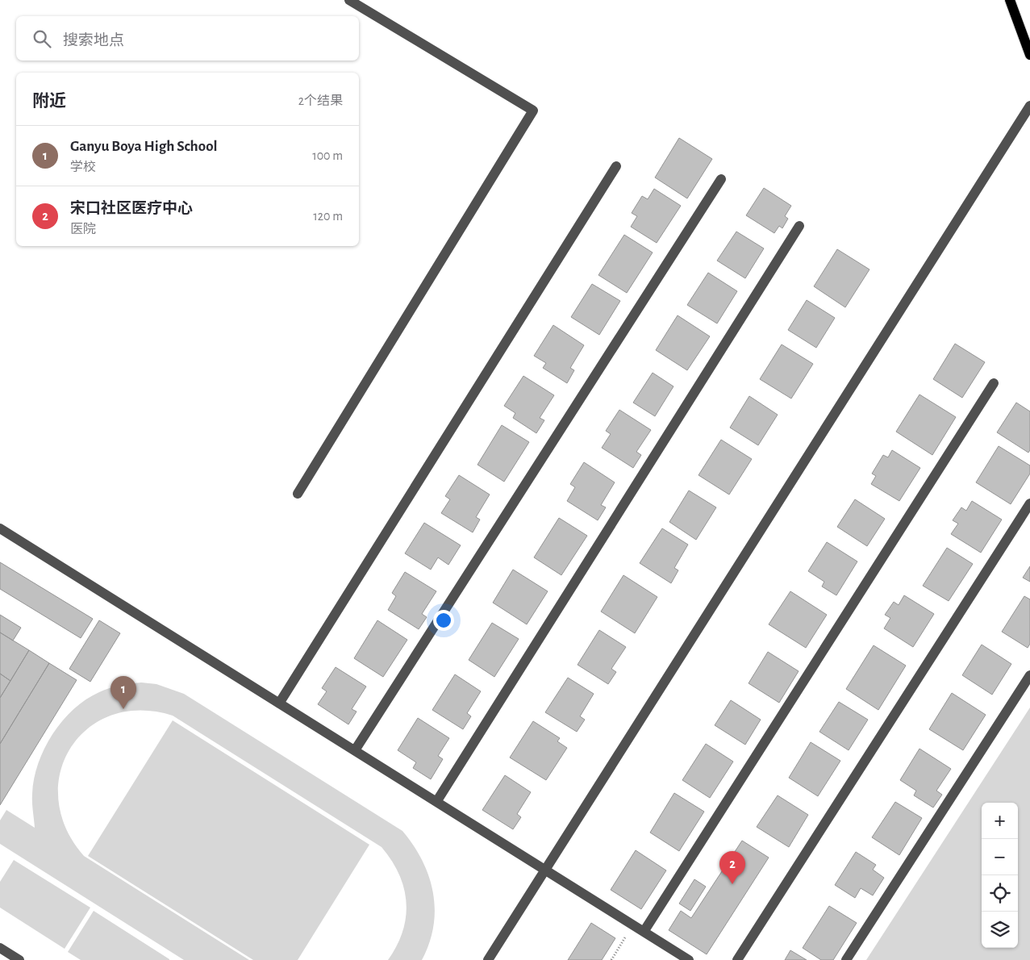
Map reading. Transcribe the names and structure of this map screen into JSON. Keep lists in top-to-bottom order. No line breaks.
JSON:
{"page":{"search":"搜索地点","heading":["附近","2个结果"],"list":[{"mark":"1","name":"Ganyu Boya High School","note":"学校","value":"100 m"},{"mark":"2","name":"宋口社区医疗中心","note":"医院","value":"120 m"}],"pins":["1","2"],"map_buttons":["+","−"]}}
